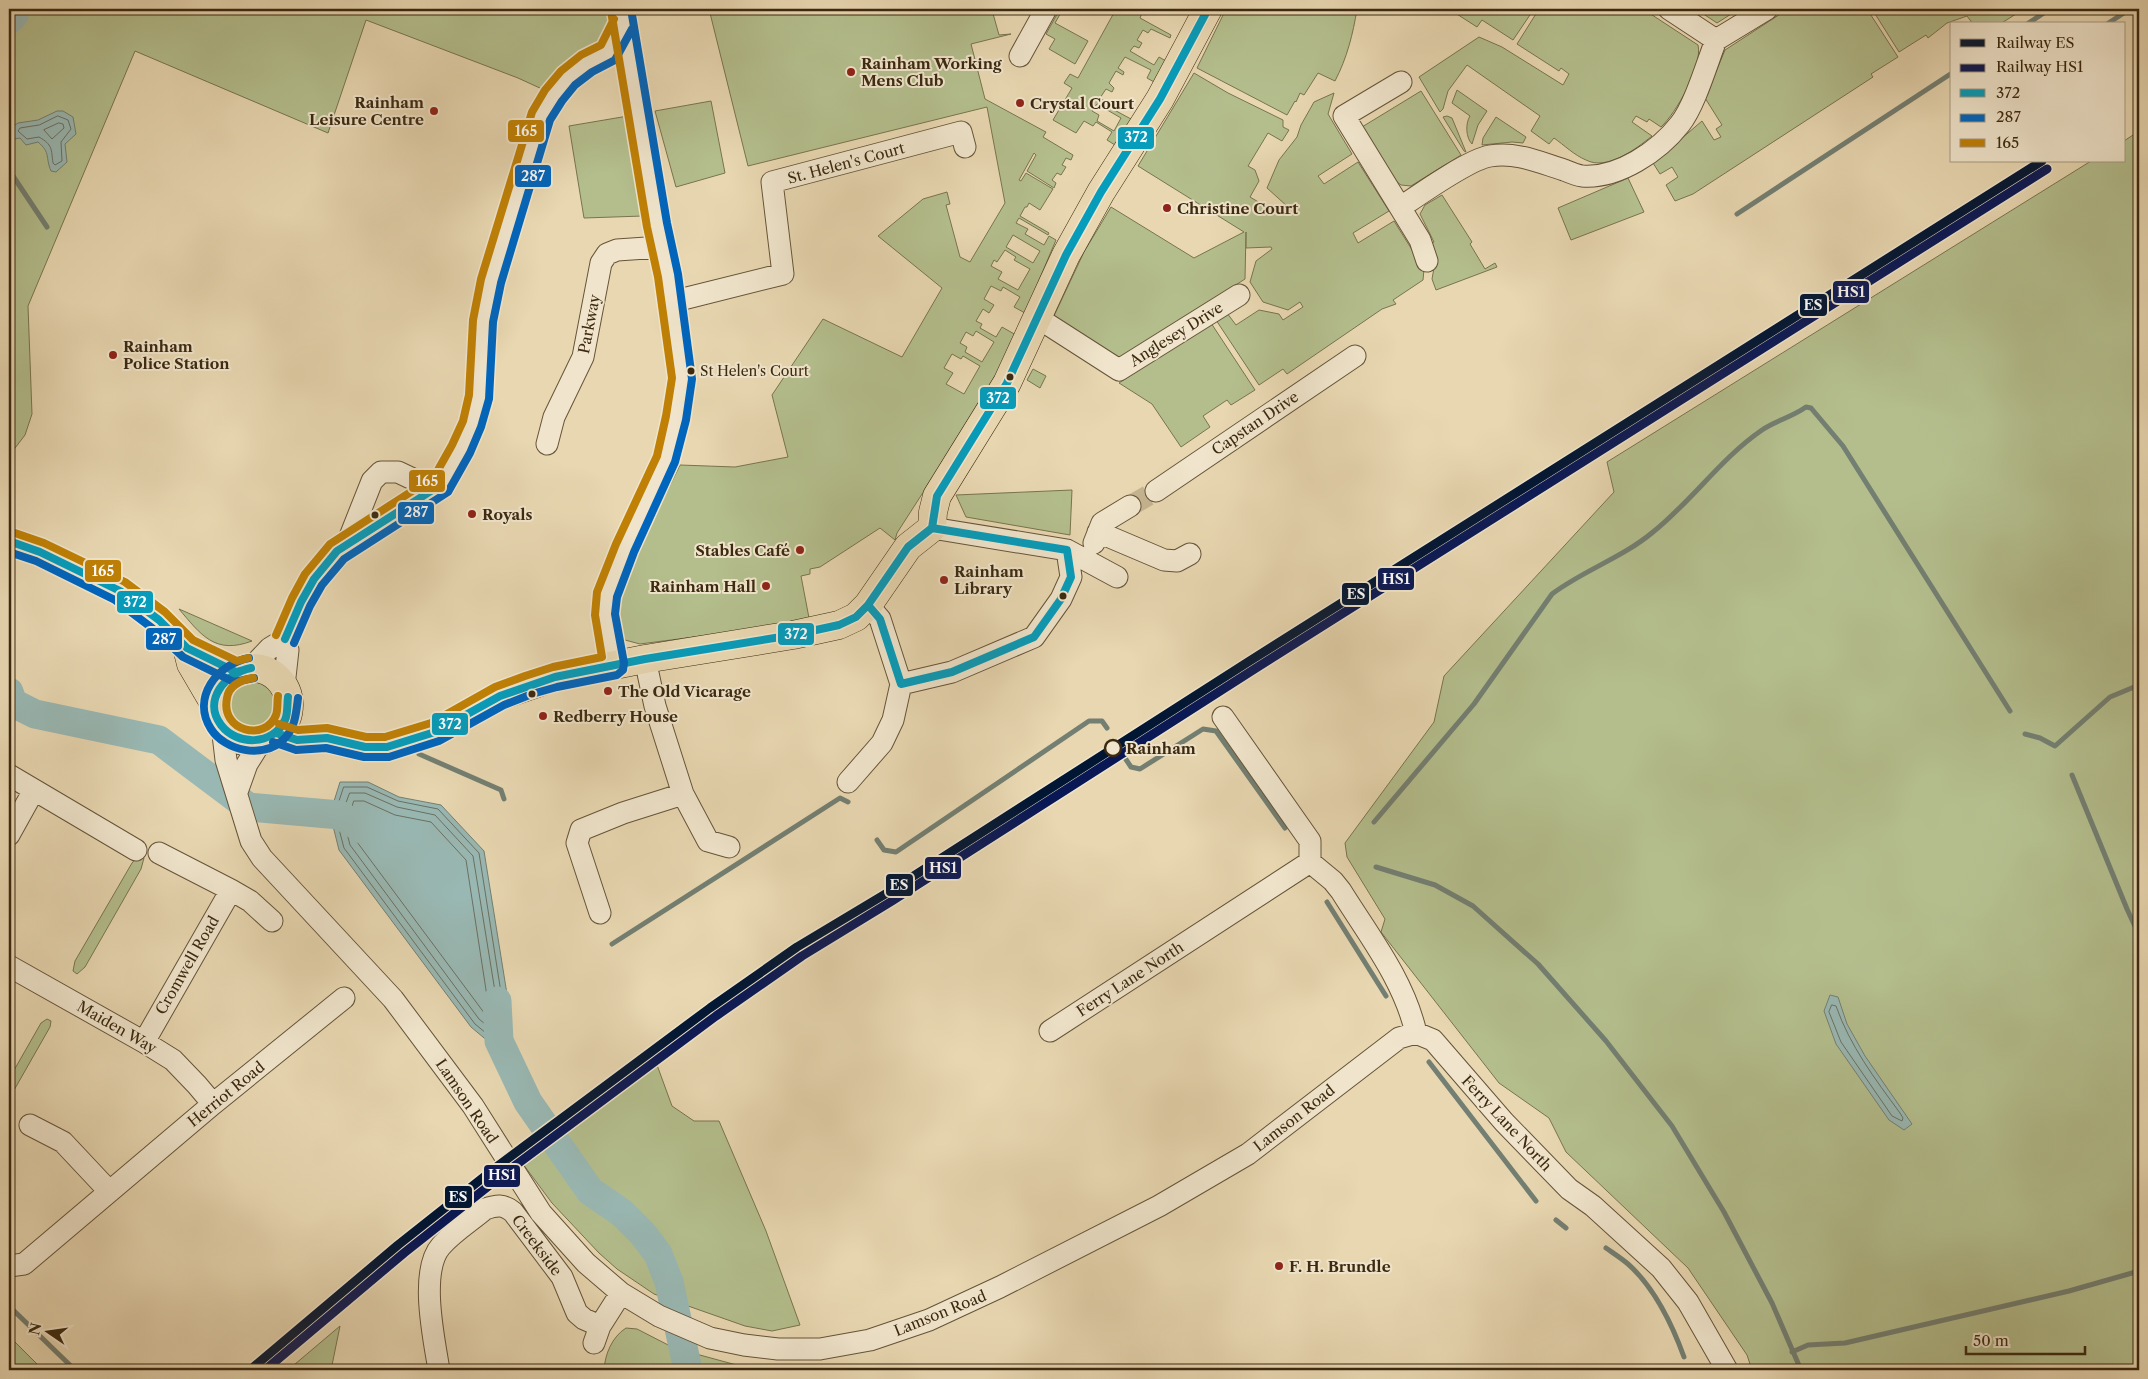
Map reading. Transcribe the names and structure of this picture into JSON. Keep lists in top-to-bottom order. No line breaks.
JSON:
{"streets":{"street":["St. Helen's Court","Parkway","Anglesey Drive","Capstan Drive","Cromwell Road","Ferry Lane North","Maiden Way","Herriot Road","Lamson Road","Creekside"]},"crossings":[["Cromwell Road","Maiden Way"],["Ferry Lane North","Lamson Road"],["Maiden Way","Herriot Road"],["Lamson Road","Creekside"]],"places":["Rainham Working Mens Club","Crystal Court","Rainham Leisure Centre","Christine Court","Rainham Police Station","St Helen's Court","Royals","Stables Café","Rainham Library","Rainham Hall","The Old Vicarage","Redberry House","Rainham","F. H. Brundle"],"lines":["transit line 372","transit line 287","transit line 165","rail line ES","rail line HS1"],"legend":["Railway ES","Railway HS1","372","287","165"],"scale_bar":"50 m","north":"left"}
